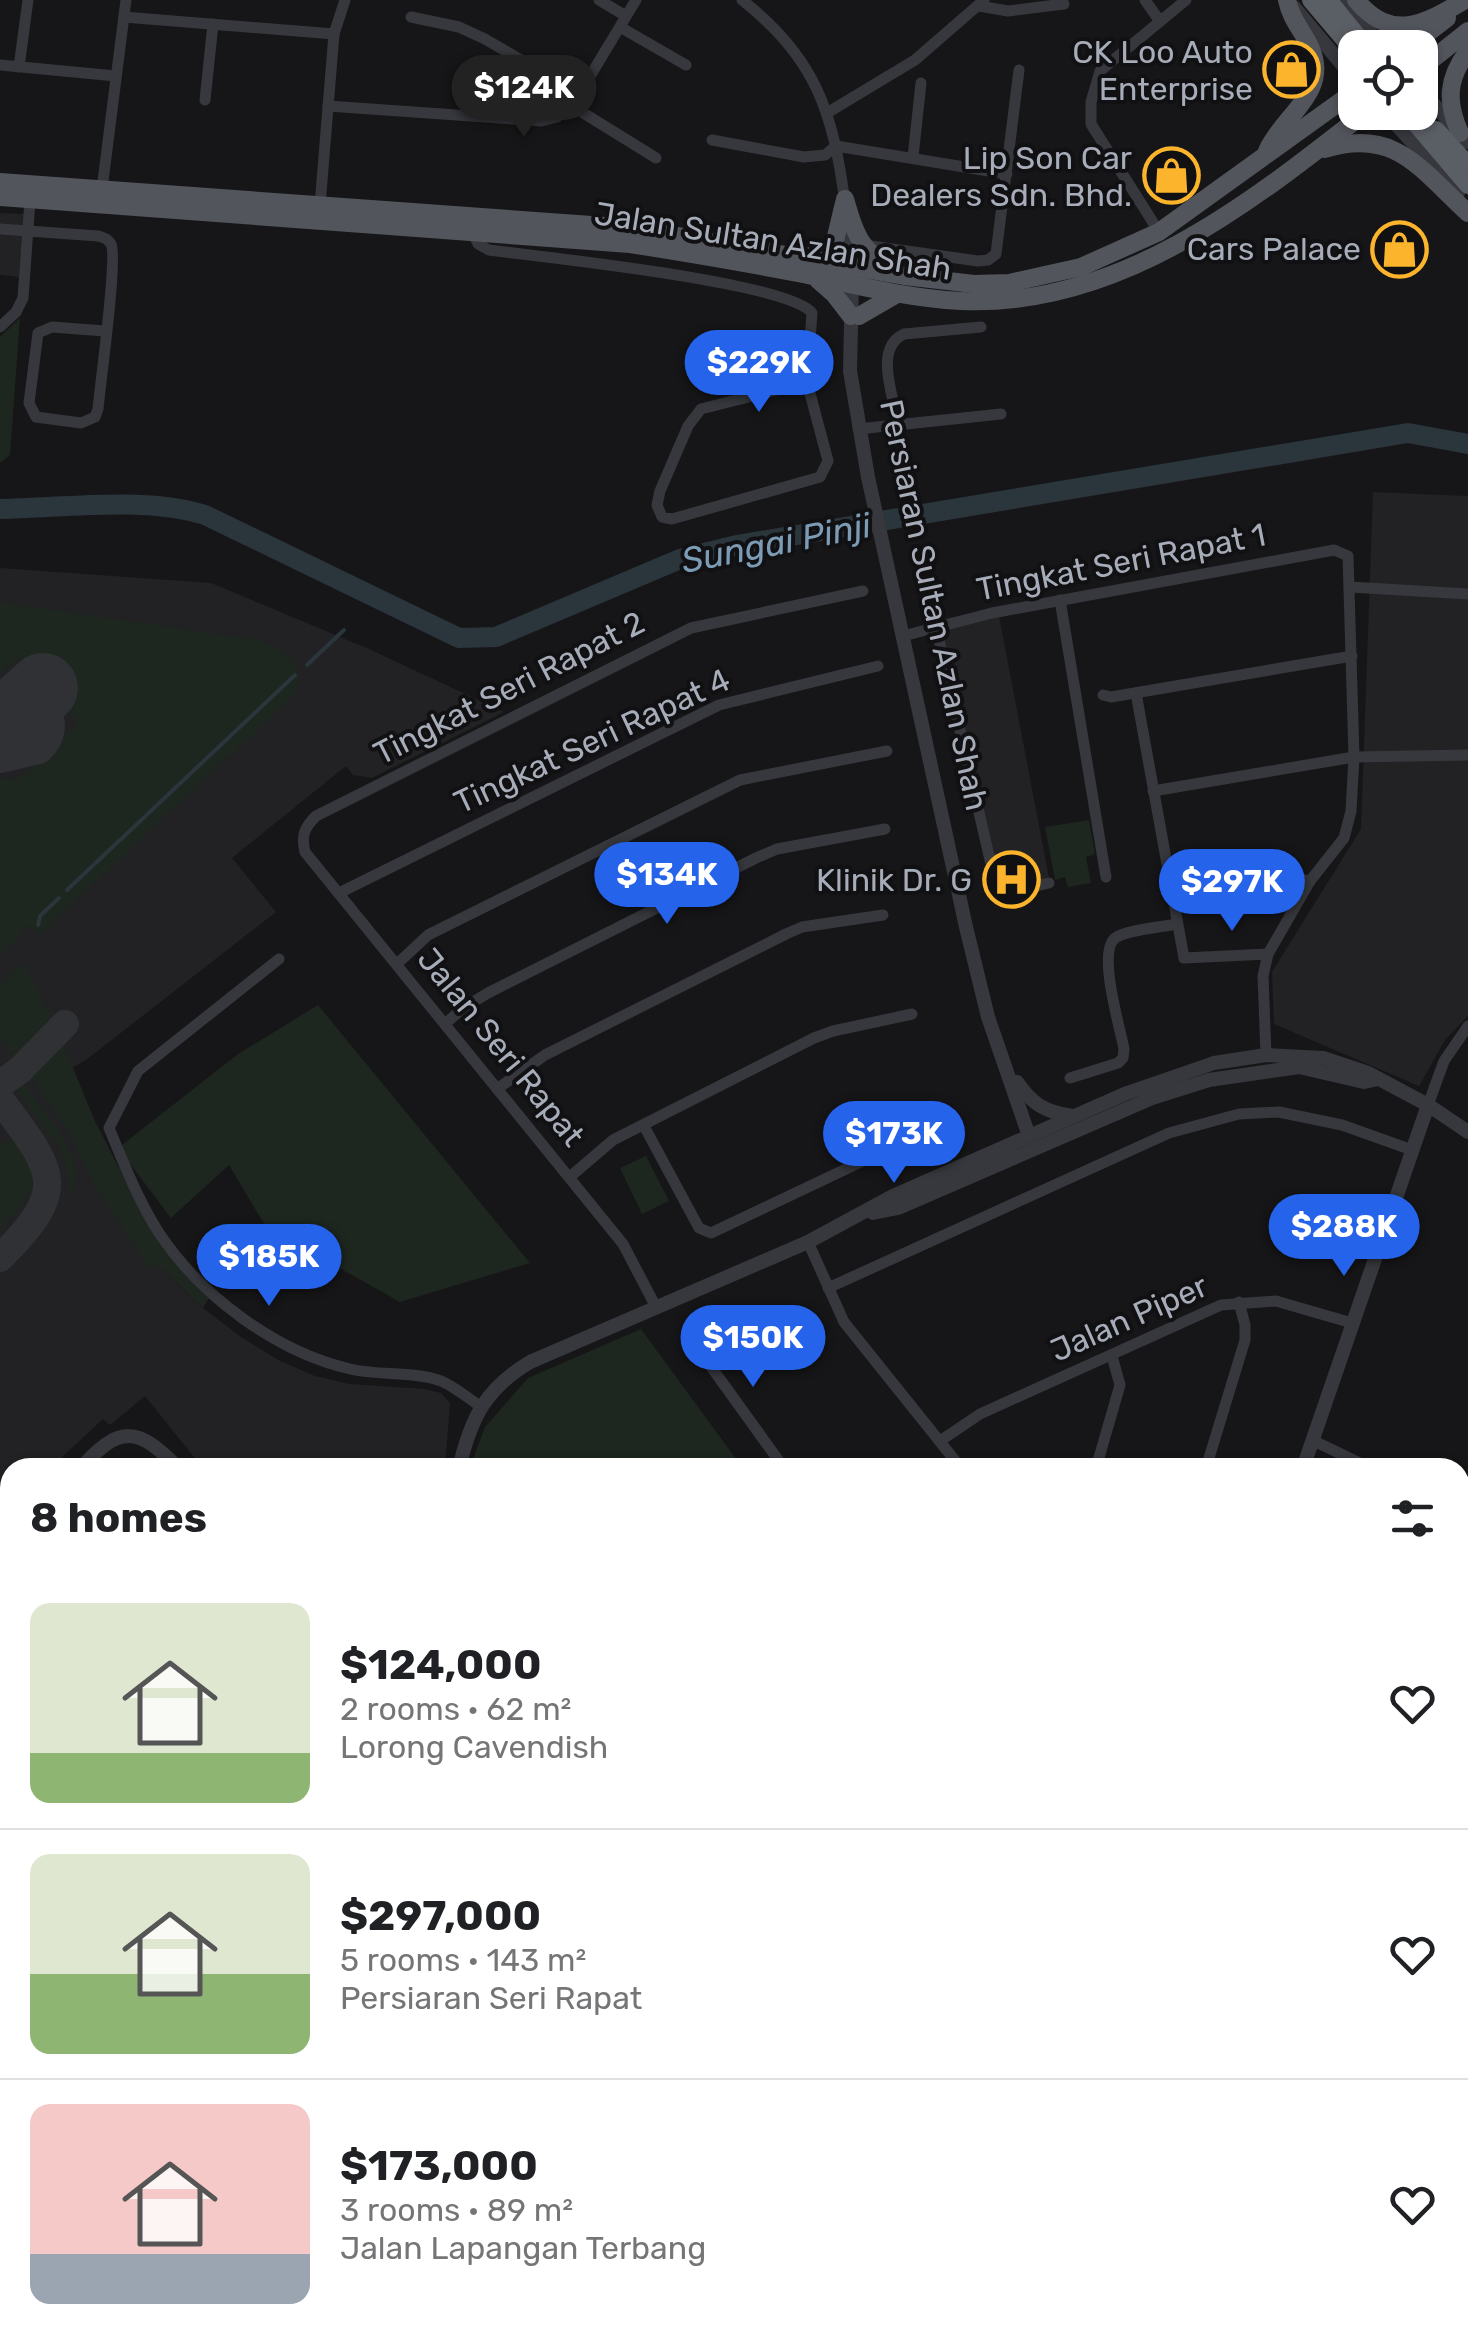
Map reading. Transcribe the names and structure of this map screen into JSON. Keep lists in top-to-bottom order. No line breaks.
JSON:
{"streets":{"main road":["Jalan Sultan Azlan Shah"],"street":["Tingkat Seri Rapat 1","Persiaran Sultan Azlan Shah","Tingkat Seri Rapat 2","Tingkat Seri Rapat 4","Jalan Seri Rapat","Jalan Piper"]},"crossings":[["Jalan Sultan Azlan Shah","Persiaran Sultan Azlan Shah"],["Tingkat Seri Rapat 1","Persiaran Sultan Azlan Shah"],["Tingkat Seri Rapat 2","Jalan Seri Rapat"],["Tingkat Seri Rapat 4","Jalan Seri Rapat"]],"water":["Sungai Pinji"],"places":{"shop":["CK Loo Auto Enterprise","Lip Son Car Dealers Sdn. Bhd.","Cars Palace"],"hospital":["Klinik Dr. G"]},"page":{"price":["$124K","$229K","$134K","$297K","$173K","$288K","$185K","$150K"],"heading":"8 homes","list":[{"name":"$124,000","note":"2 rooms · 62 m² · Lorong Cavendish"},{"name":"$297,000","note":"5 rooms · 143 m² · Persiaran Seri Rapat"},{"name":"$173,000","note":"3 rooms · 89 m² · Jalan Lapangan Terbang"}]}}
